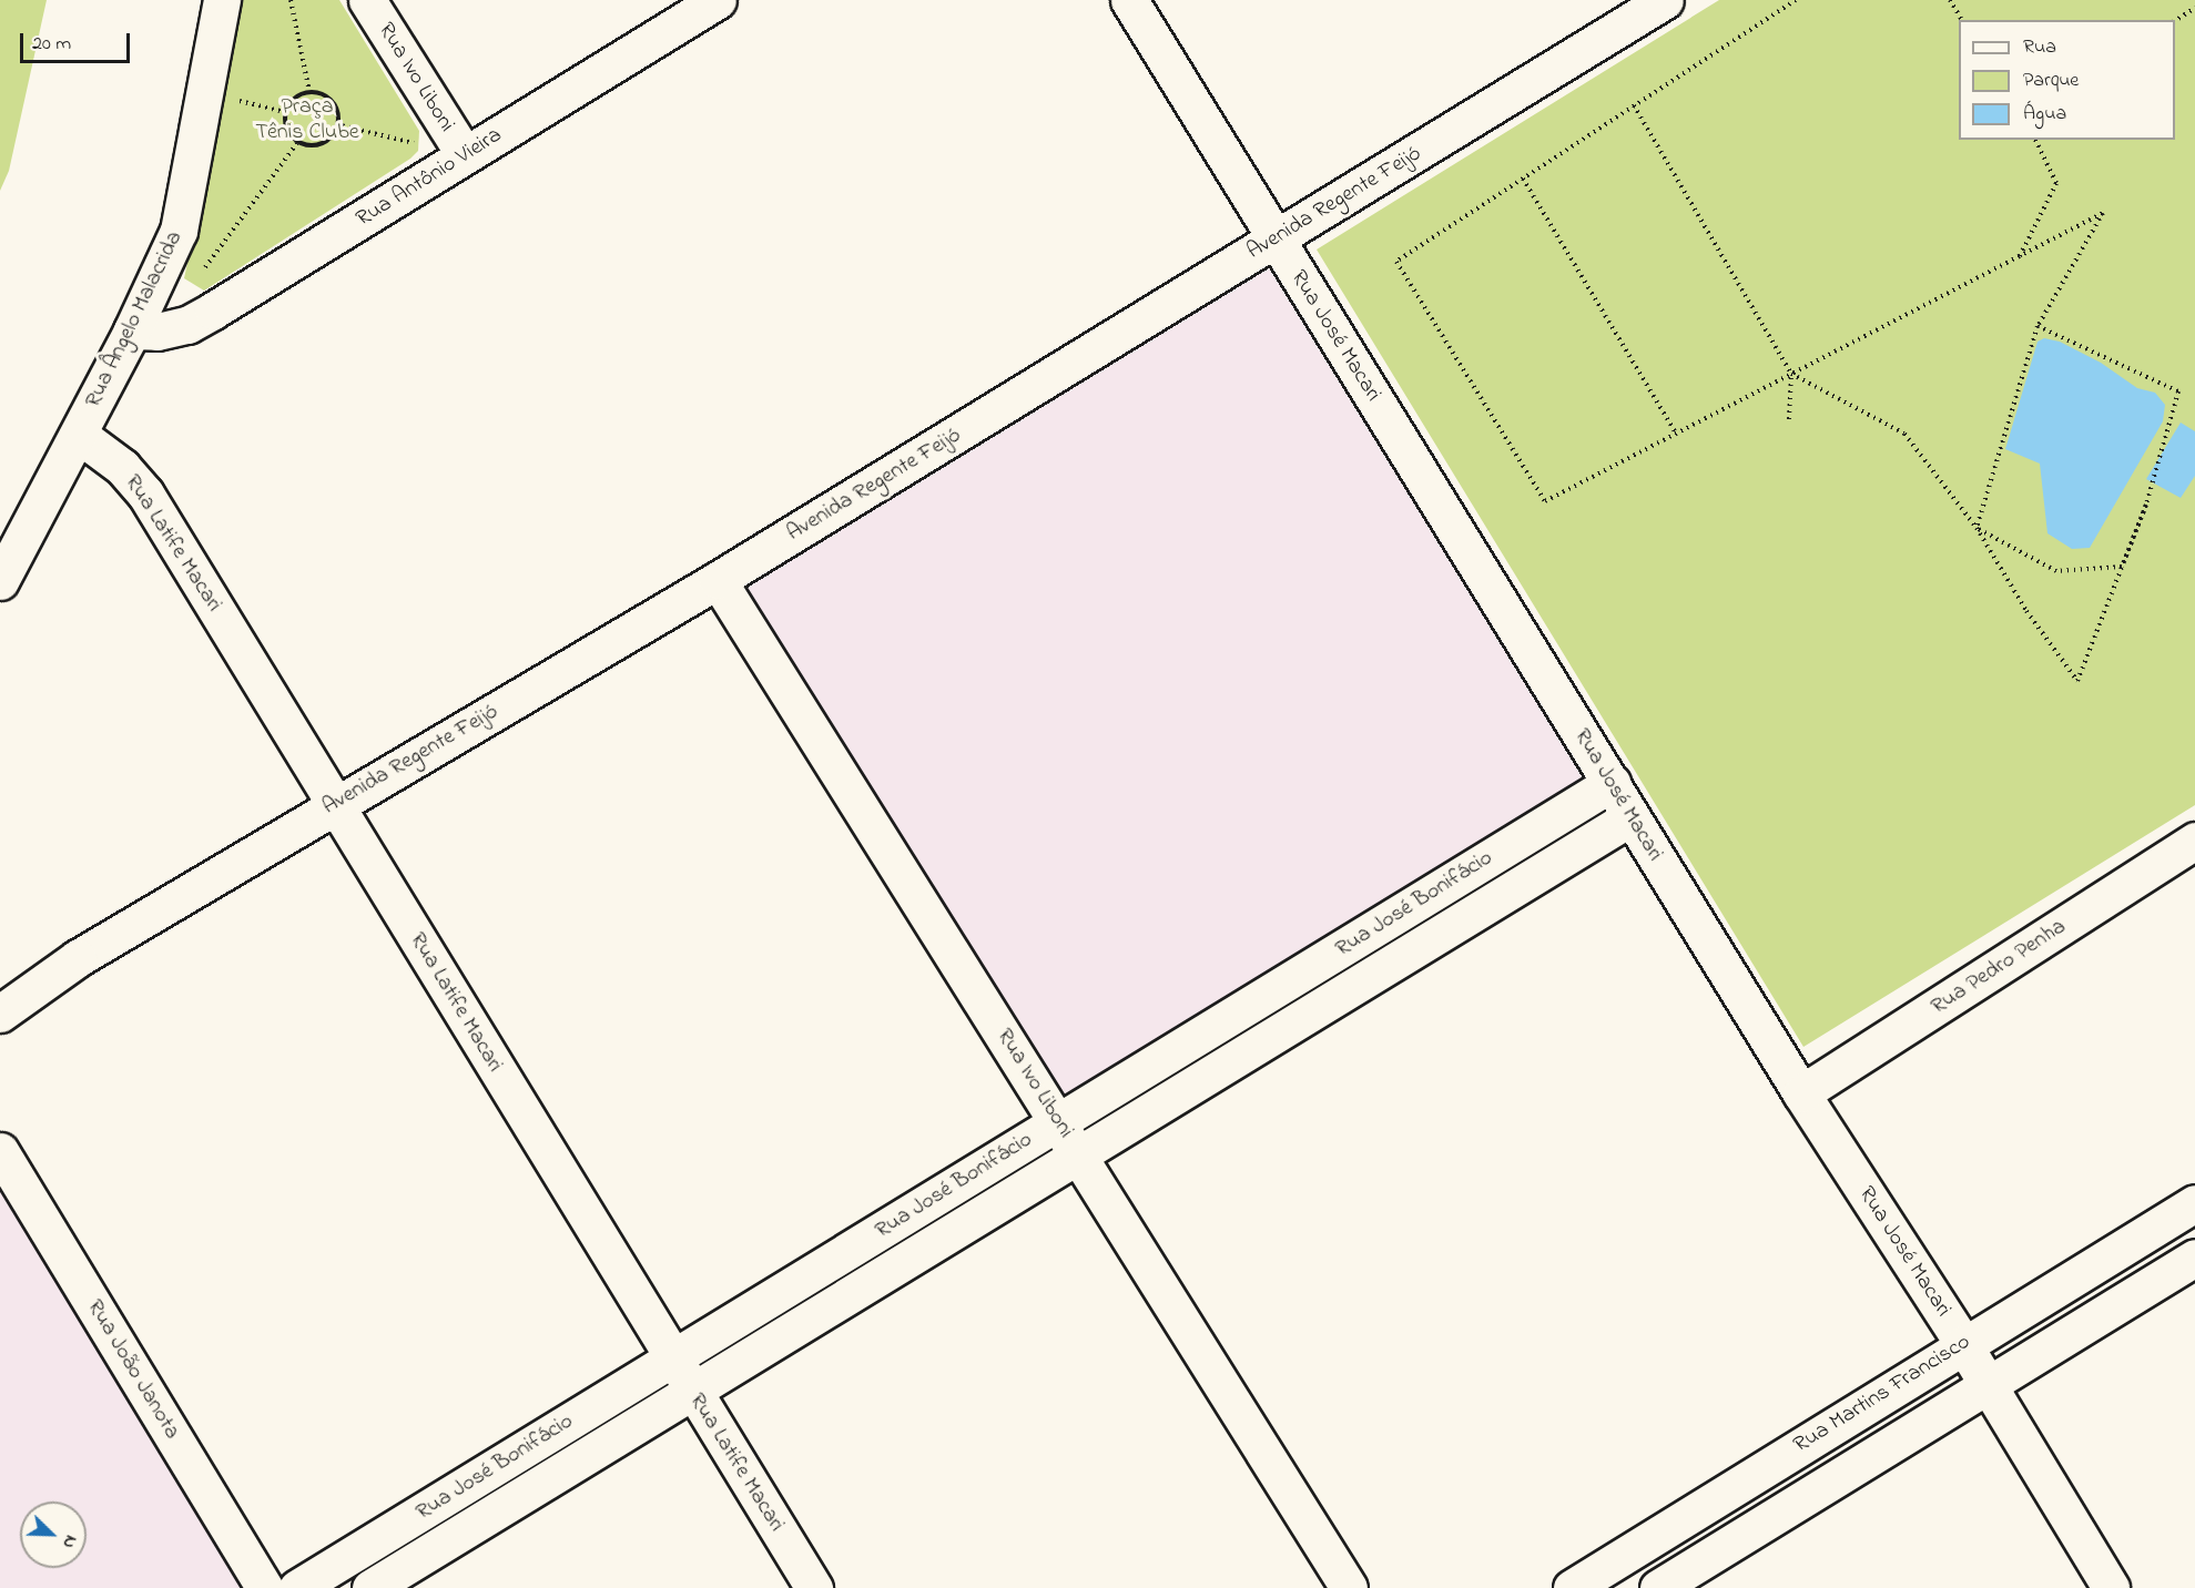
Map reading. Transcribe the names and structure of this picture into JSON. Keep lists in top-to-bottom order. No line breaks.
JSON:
{"streets":{"street":["Rua Ivo Liboni","Rua Antônio Vieira","Avenida Regente Feijó","Rua Ângelo Malacrida","Rua José Macari","Rua Latife Macari","Rua José Bonifácio","Rua Pedro Penha","Rua João Janota","Rua Martins Francisco"]},"crossings":[["Rua Ivo Liboni","Rua Antônio Vieira"],["Rua Ivo Liboni","Avenida Regente Feijó"],["Rua Ivo Liboni","Rua José Bonifácio"],["Rua Antônio Vieira","Rua Ângelo Malacrida"],["Avenida Regente Feijó","Rua José Macari"],["Avenida Regente Feijó","Rua Latife Macari"],["Rua Ângelo Malacrida","Rua Latife Macari"],["Rua José Macari","Rua José Bonifácio"],["Rua José Macari","Rua Pedro Penha"],["Rua José Macari","Rua Martins Francisco"],["Rua Latife Macari","Rua José Bonifácio"]],"parks":["Praça Tênis Clube"],"legend":["Rua","Parque","Água"],"scale_bar":"20 m","north":"bottom right"}
